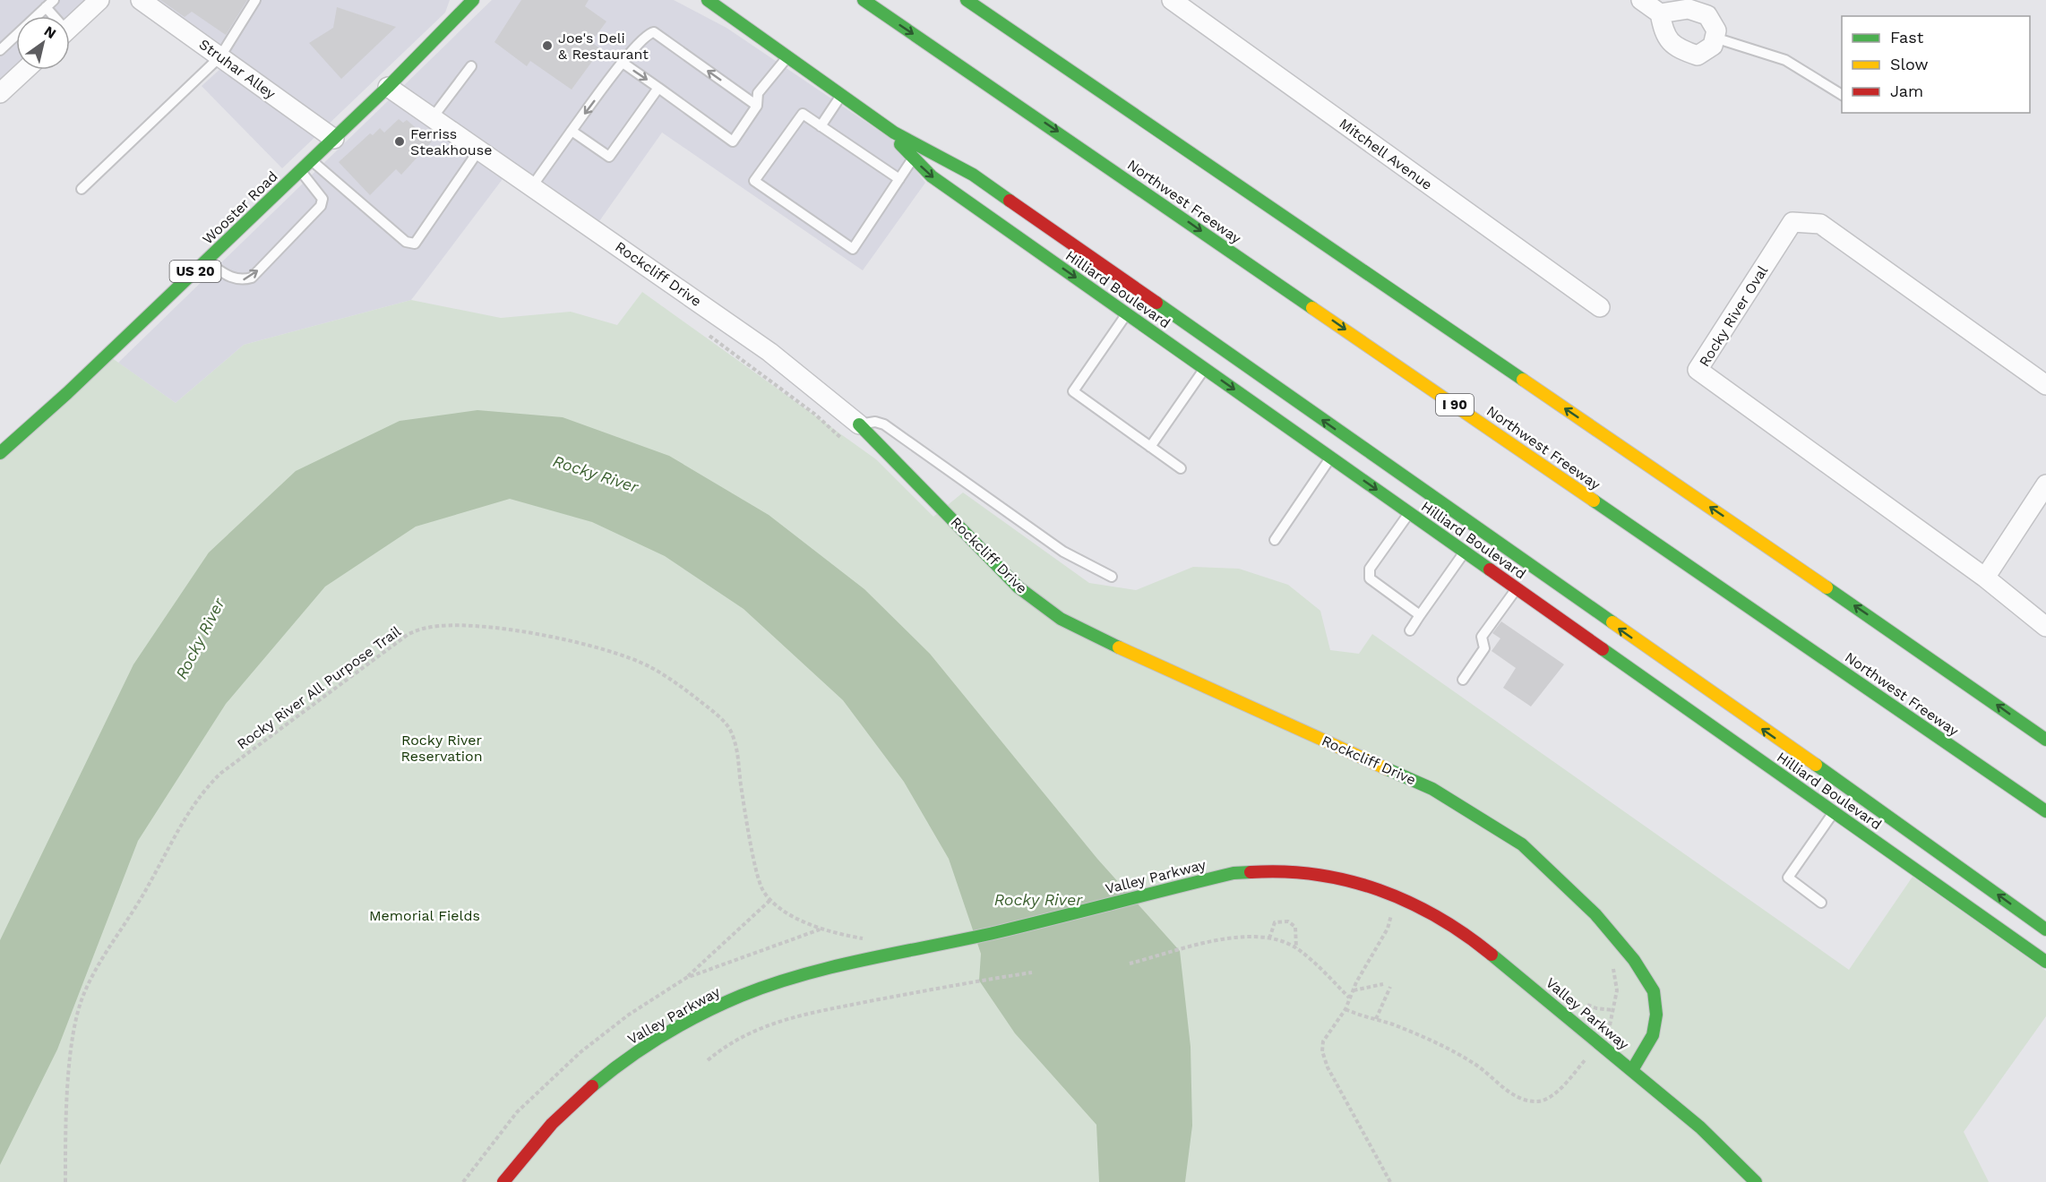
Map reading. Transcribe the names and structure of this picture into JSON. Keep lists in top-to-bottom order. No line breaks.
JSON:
{"streets":{"main road":["Northwest Freeway","Wooster Road","US 20","Rockcliff Drive","Hilliard Boulevard","I 90","Valley Parkway"],"street":["Struhar Alley","Mitchell Avenue","Rocky River Oval"],"path":["Rocky River All Purpose Trail"]},"crossings":[["Struhar Alley","Wooster Road"],["Wooster Road","Rockcliff Drive"],["Rockcliff Drive","Valley Parkway"]],"water":["Rocky River"],"parks":["Rocky River Reservation","Memorial Fields"],"places":["Joe's Deli & Restaurant","Ferriss Steakhouse"],"legend":["Fast","Slow","Jam"],"north":"top right"}
